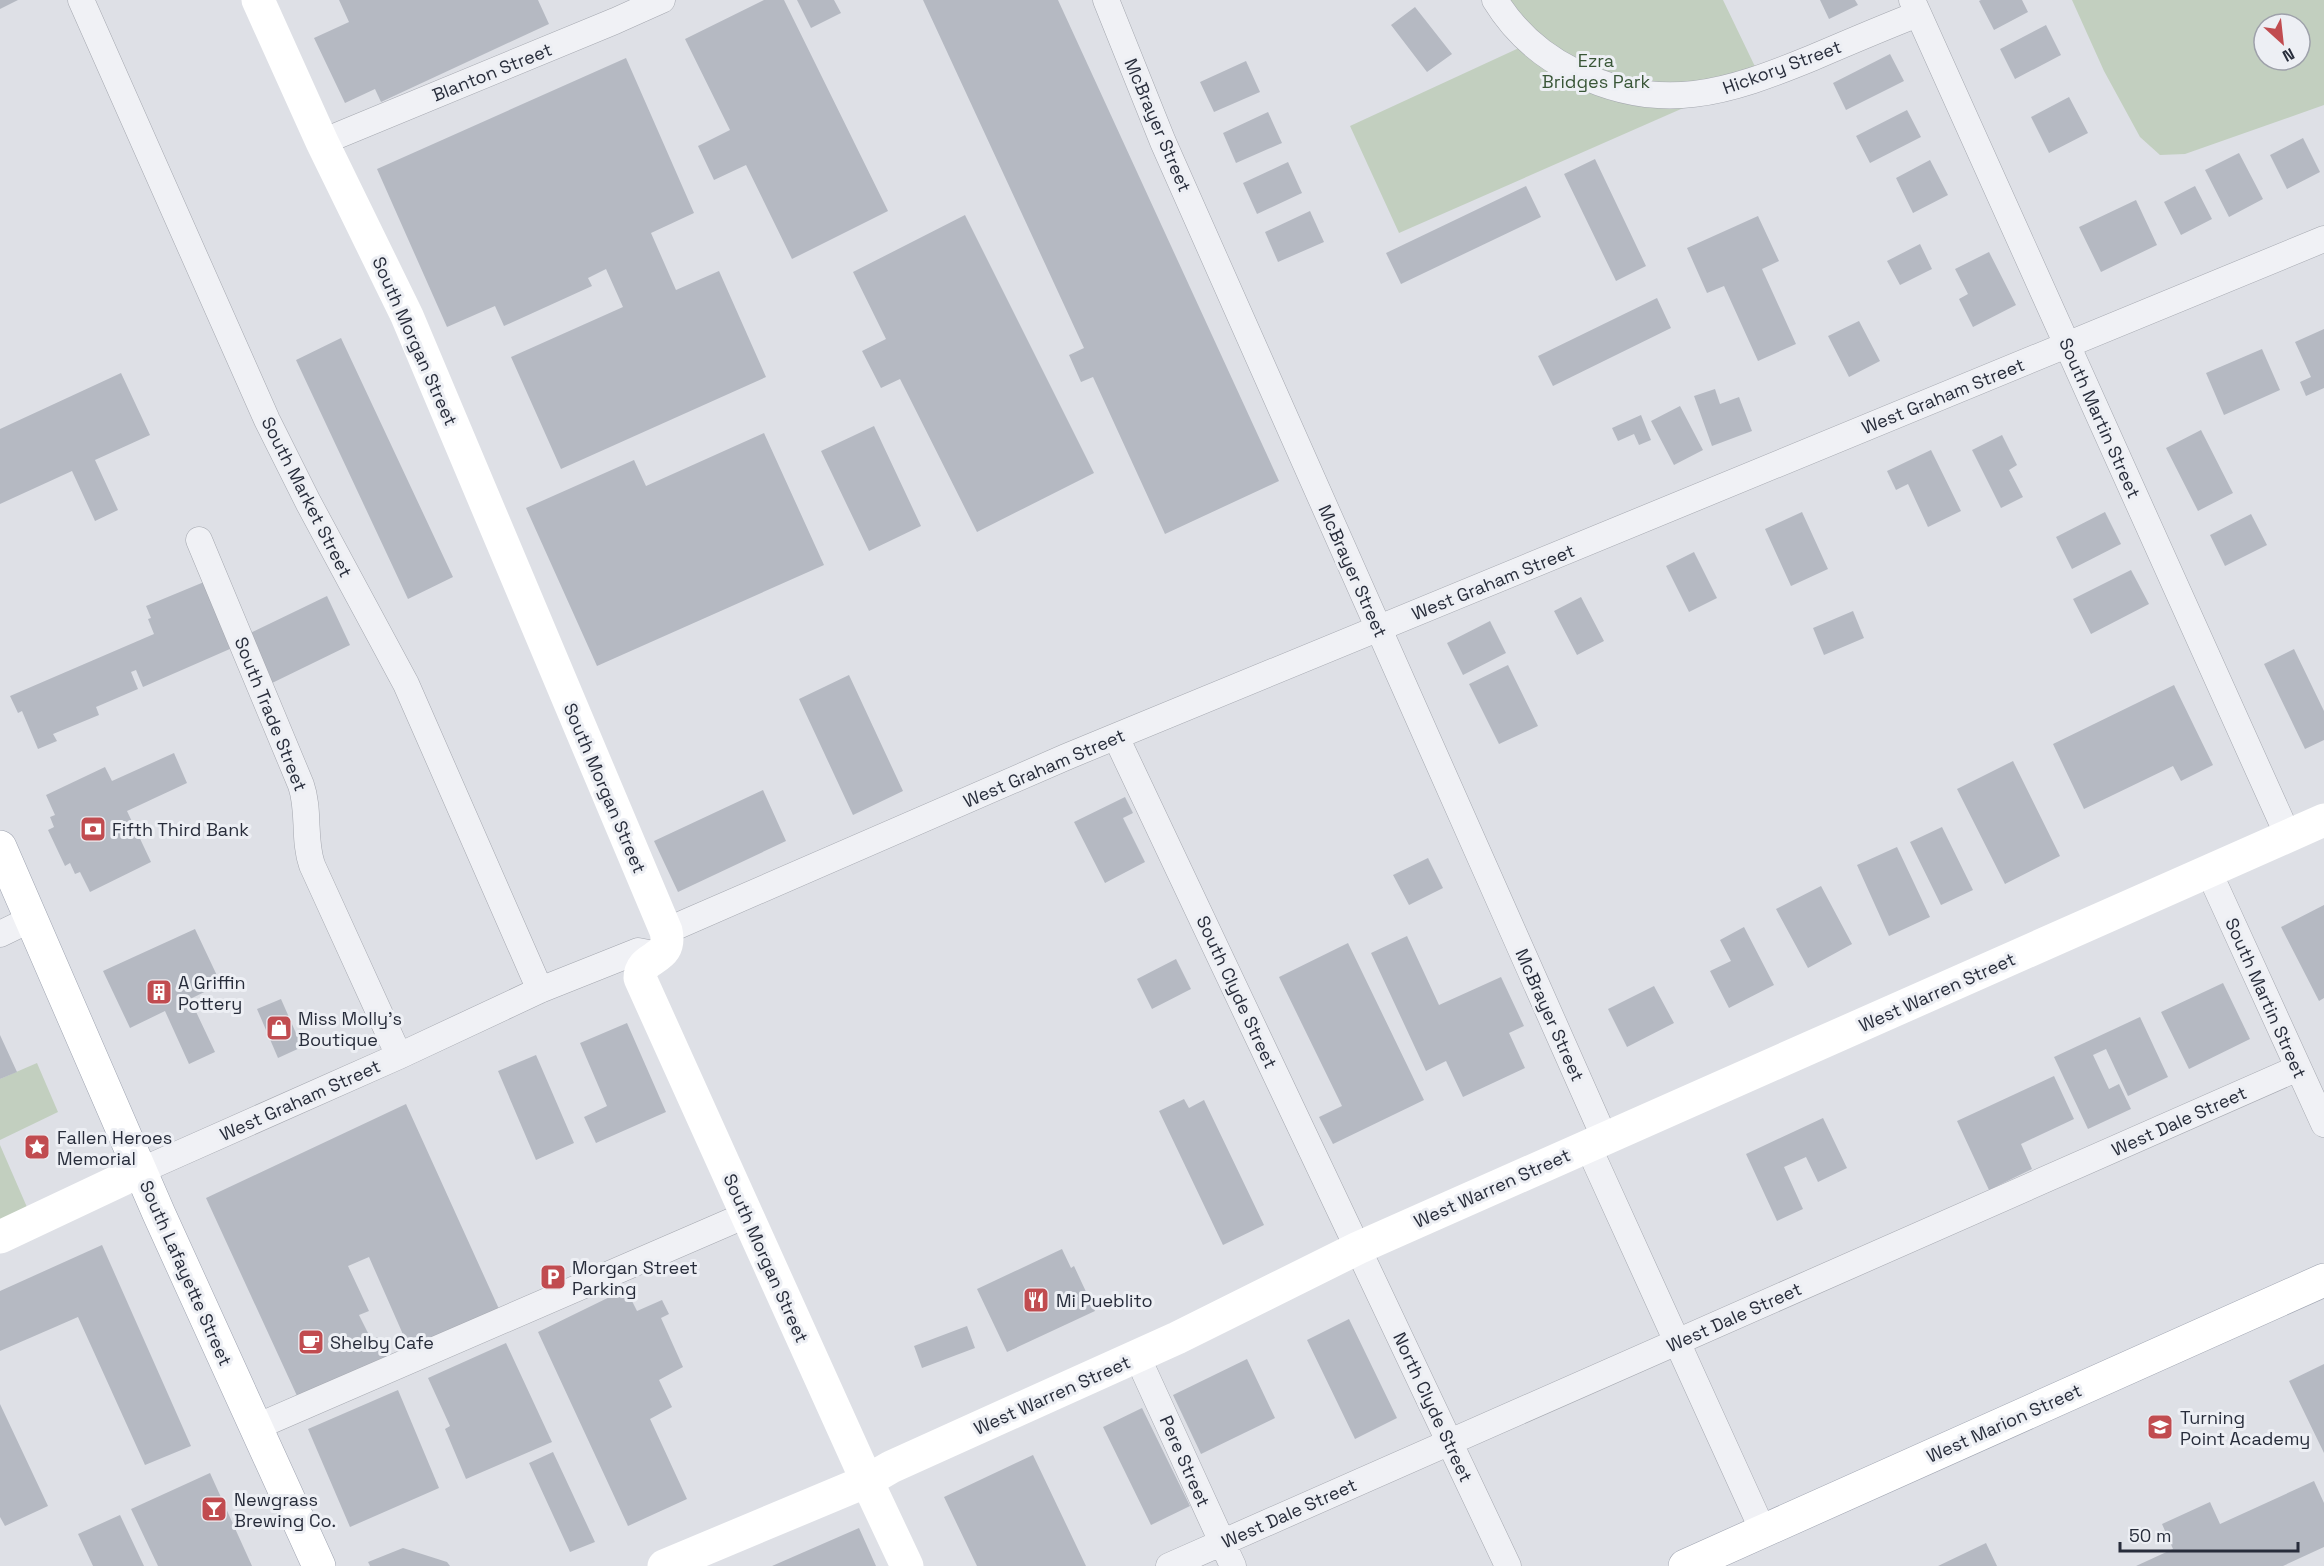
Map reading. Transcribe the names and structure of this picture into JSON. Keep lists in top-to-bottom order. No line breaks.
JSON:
{"streets":{"main road":["South Morgan Street","West Warren Street","South Lafayette Street","West Marion Street"],"street":["Hickory Street","Blanton Street","McBrayer Street","West Graham Street","South Martin Street","South Market Street","South Trade Street","South Clyde Street","West Dale Street","North Clyde Street","Pere Street"]},"crossings":[["Hickory Street","South Martin Street"],["Blanton Street","South Morgan Street"],["McBrayer Street","West Graham Street"],["McBrayer Street","West Warren Street"],["McBrayer Street","West Dale Street"],["McBrayer Street","West Marion Street"],["South Morgan Street","West Graham Street"],["South Morgan Street","West Warren Street"],["West Graham Street","South Martin Street"],["West Graham Street","South Market Street"],["West Graham Street","South Trade Street"],["West Graham Street","South Clyde Street"],["West Graham Street","South Lafayette Street"],["South Martin Street","West Warren Street"],["South Martin Street","West Dale Street"],["South Clyde Street","West Warren Street"],["South Clyde Street","North Clyde Street"],["West Warren Street","North Clyde Street"],["West Warren Street","Pere Street"],["West Dale Street","North Clyde Street"],["West Dale Street","Pere Street"]],"parks":["Ezra Bridges Park"],"places":{"bank":["Fifth Third Bank"],"building":["A Griffin Pottery"],"shop":["Miss Molly's Boutique"],"place":["Fallen Heroes Memorial"],"parking":["Morgan Street Parking"],"restaurant":["Mi Pueblito"],"cafe":["Shelby Cafe"],"school or university":["Turning Point Academy"],"bar":["Newgrass Brewing Co."]},"scale_bar":"50 m","north":"bottom right"}
